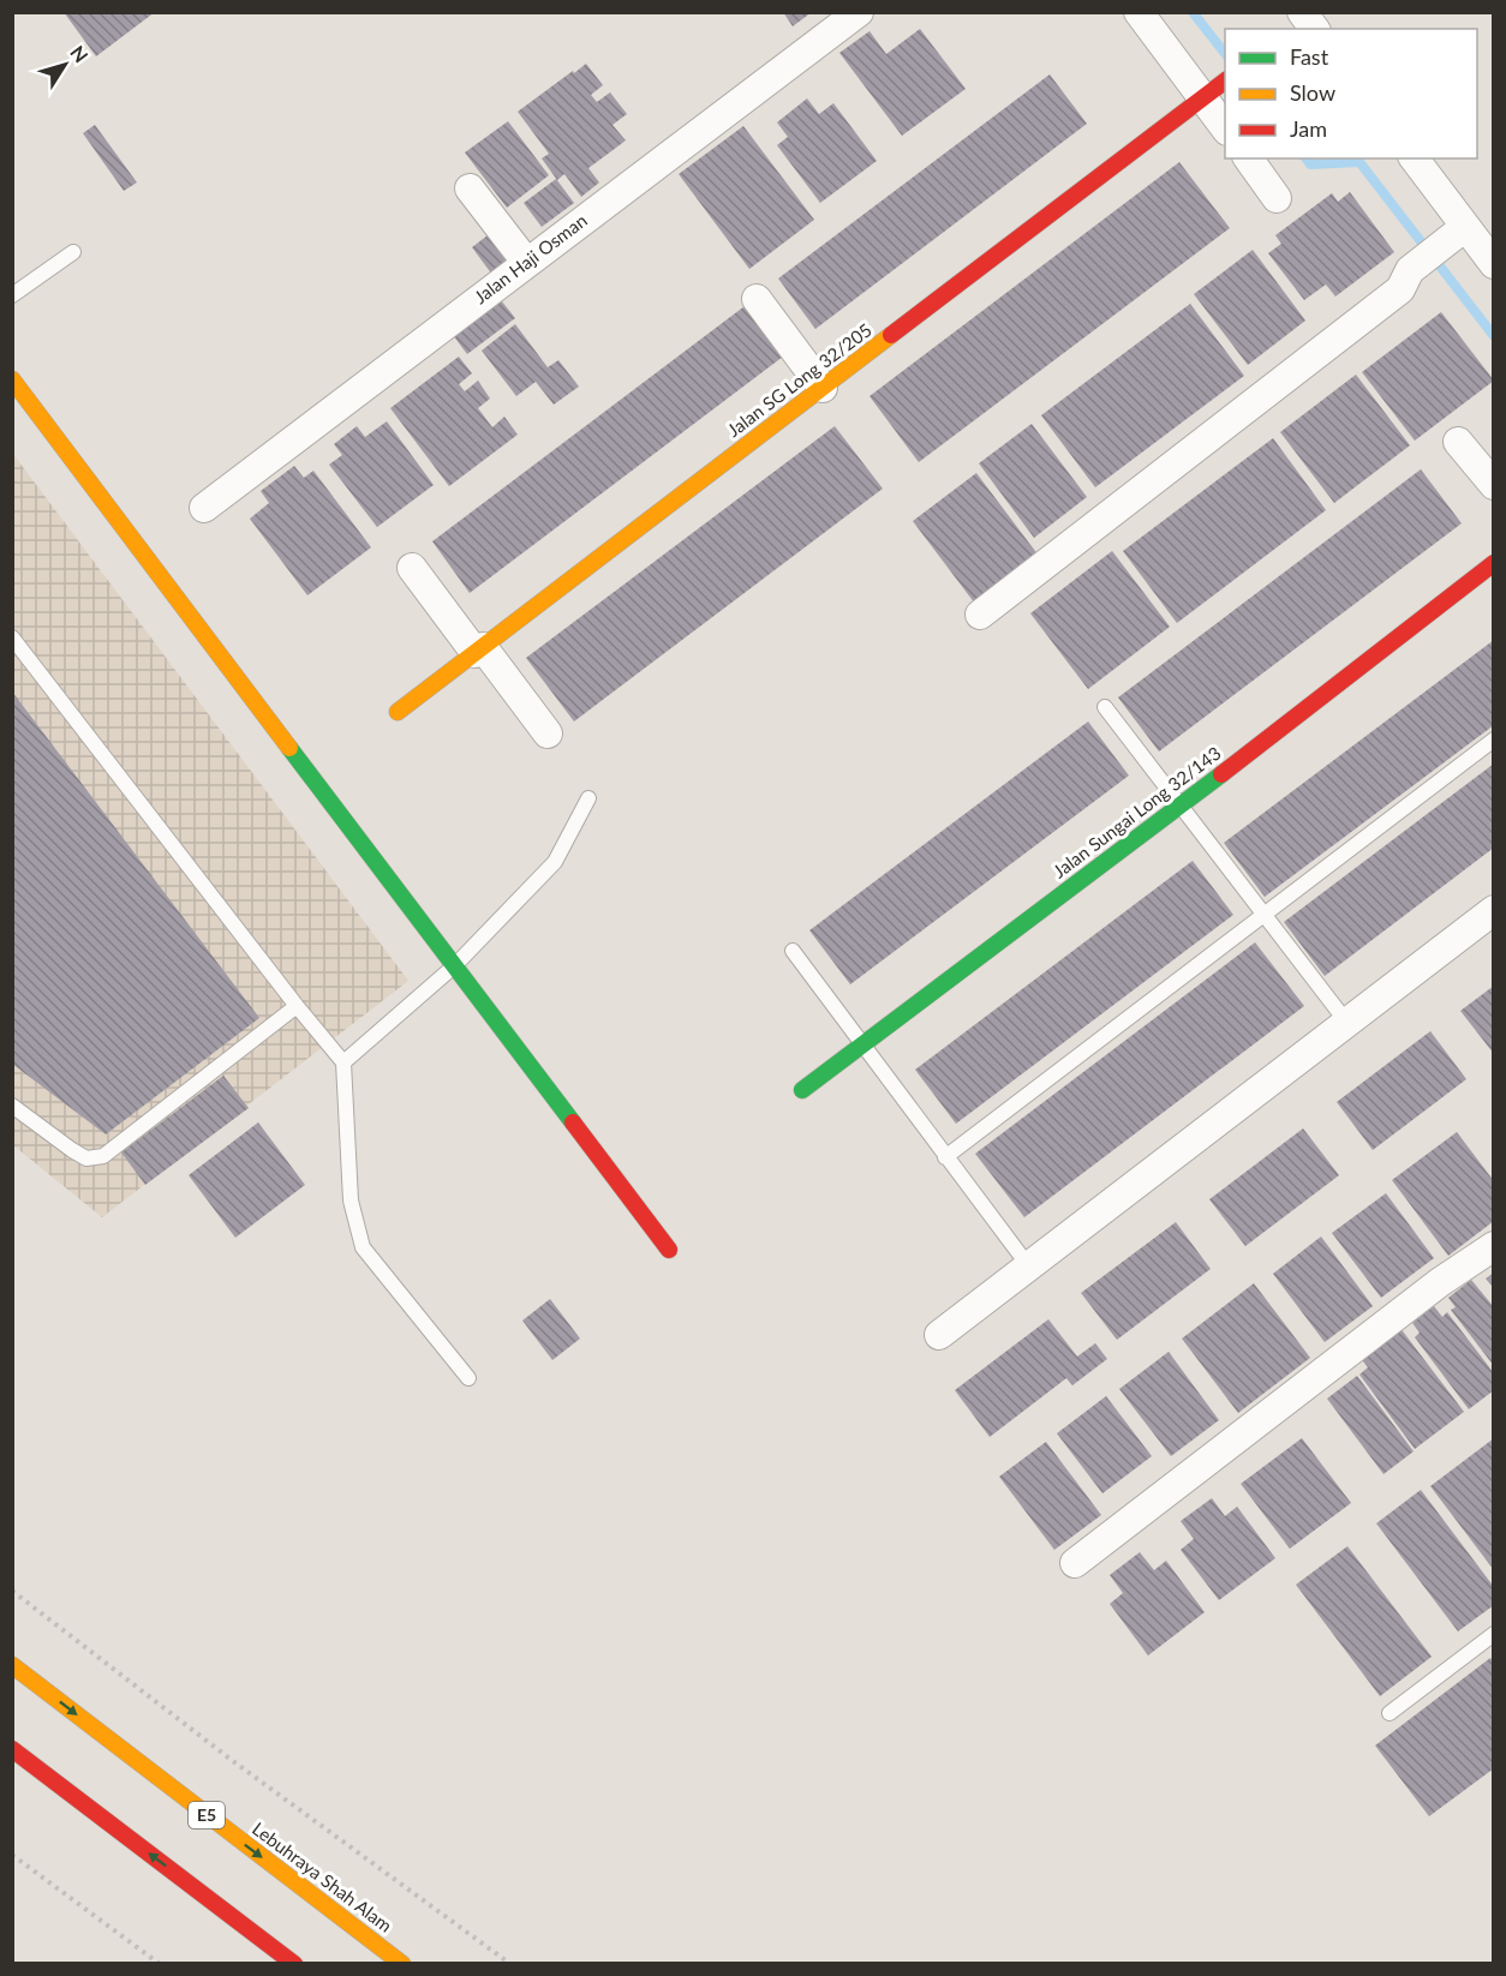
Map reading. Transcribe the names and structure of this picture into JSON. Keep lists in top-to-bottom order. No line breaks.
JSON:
{"streets":{"main road":["Jalan SG Long 32/205","Jalan Sungai Long 32/143","E5","Lebuhraya Shah Alam"],"street":["Jalan Haji Osman"]},"legend":["Fast","Slow","Jam"],"north":"top right"}
